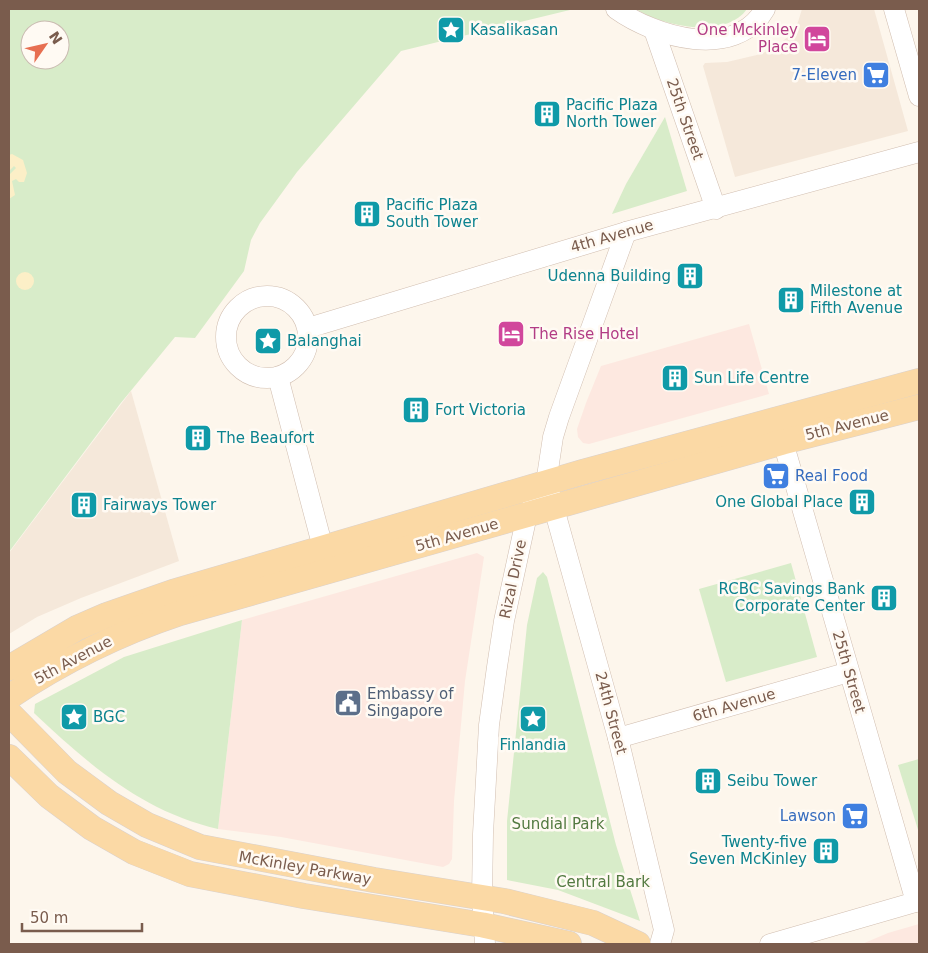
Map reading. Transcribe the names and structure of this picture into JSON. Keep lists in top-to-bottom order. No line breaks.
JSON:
{"streets":{"main road":["5th Avenue","McKinley Parkway"],"street":["25th Street","4th Avenue","Rizal Drive","6th Avenue","24th Street"]},"crossings":[["25th Street","4th Avenue"],["25th Street","5th Avenue"],["25th Street","6th Avenue"],["4th Avenue","Rizal Drive"],["5th Avenue","Rizal Drive"],["5th Avenue","24th Street"],["Rizal Drive","24th Street"],["Rizal Drive","McKinley Parkway"],["6th Avenue","24th Street"]],"parks":["Sundial Park","Central Bark"],"places":{"place":["Kasalikasan","Balanghai","BGC","Finlandia"],"hotel":["One Mckinley Place","The Rise Hotel"],"supermarket":["7-Eleven","Real Food","Lawson"],"building":["Pacific Plaza North Tower","Pacific Plaza South Tower","Udenna Building","Milestone at Fifth Avenue","Sun Life Centre","Fort Victoria","The Beaufort","One Global Place","Fairways Tower","RCBC Savings Bank Corporate Center","Seibu Tower","Twenty-five Seven McKinley"],"public building":["Embassy of Singapore"]},"scale_bar":"50 m","north":"top right"}
